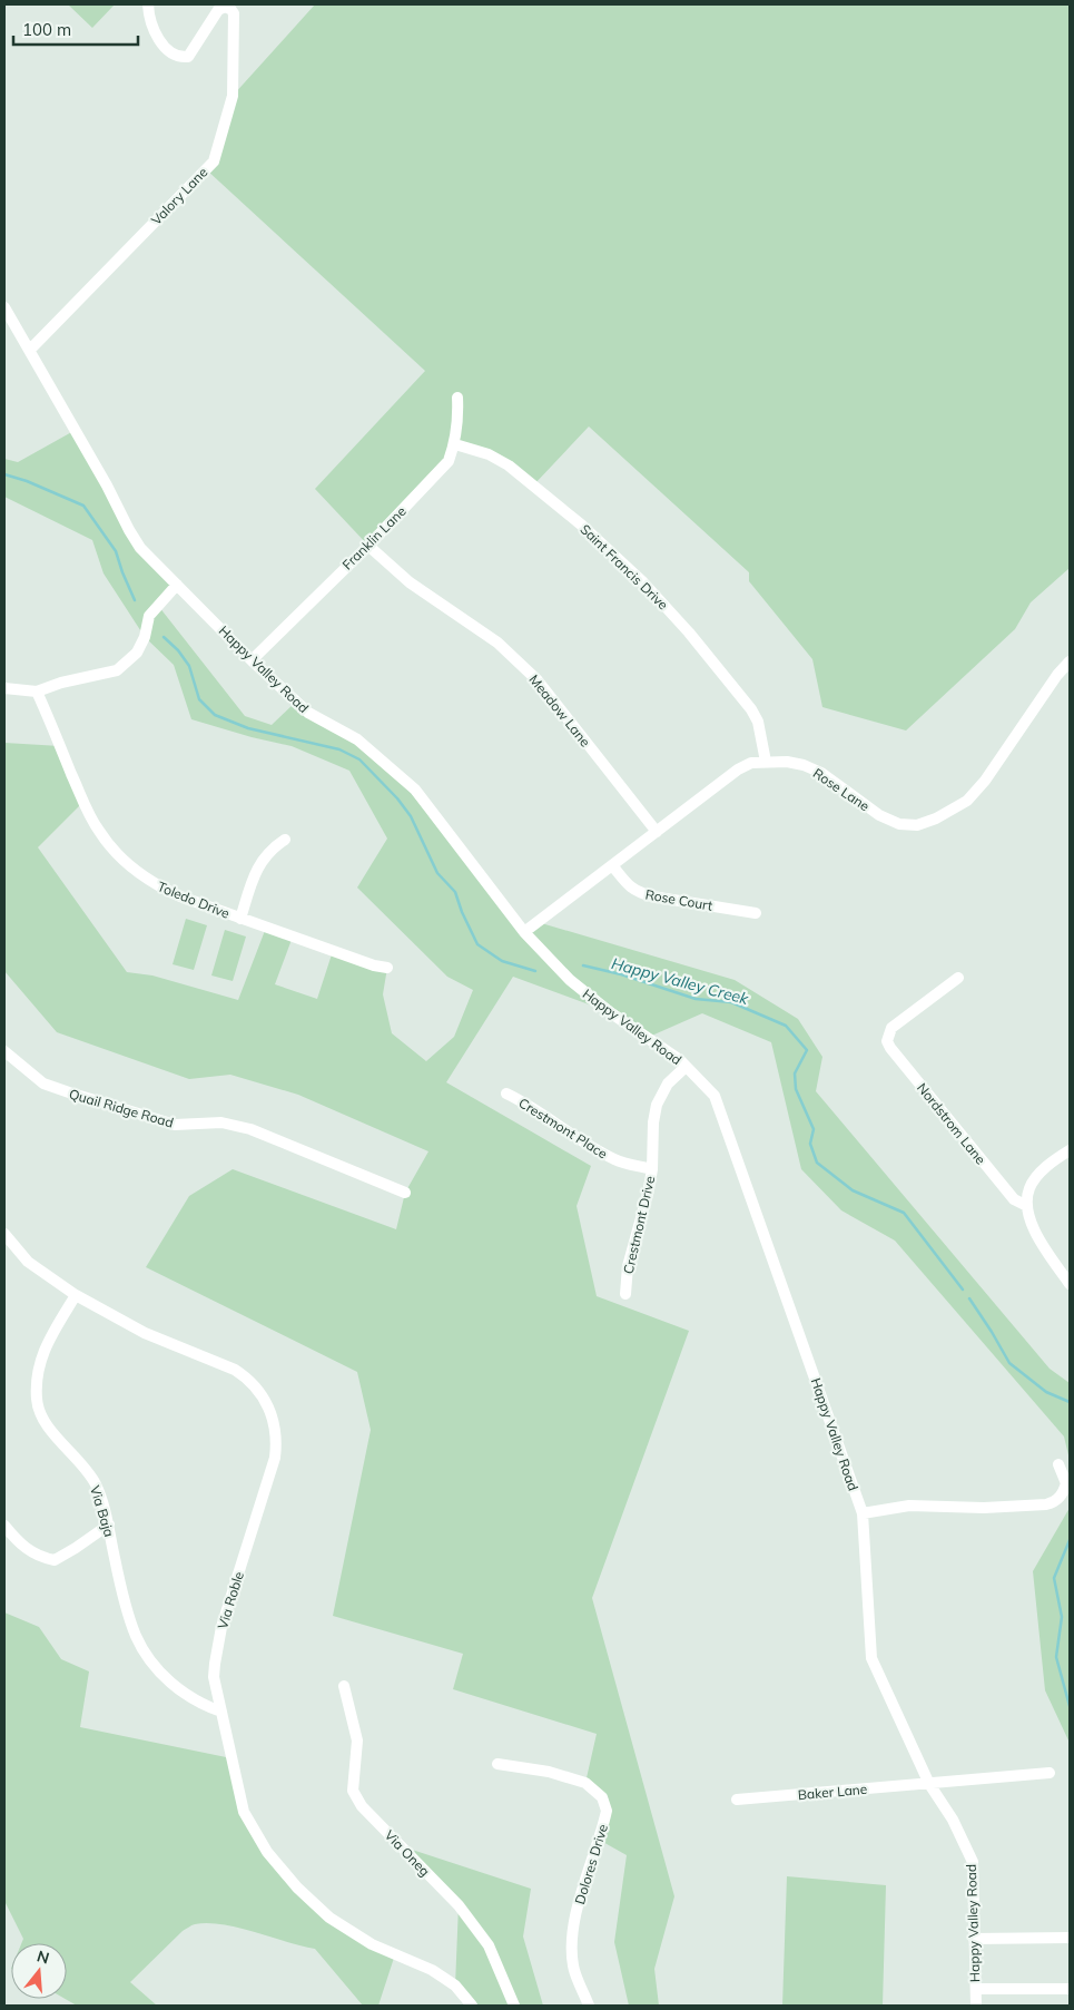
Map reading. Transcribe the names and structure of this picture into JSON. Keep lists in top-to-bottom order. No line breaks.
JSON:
{"streets":{"street":["Valory Lane","Franklin Lane","Saint Francis Drive","Happy Valley Road","Meadow Lane","Rose Lane","Toledo Drive","Rose Court","Quail Ridge Road","Nordstrom Lane","Crestmont Place","Crestmont Drive","Via Baja","Via Roble","Baker Lane","Via Oneg","Dolores Drive"]},"crossings":[["Valory Lane","Happy Valley Road"],["Franklin Lane","Saint Francis Drive"],["Franklin Lane","Happy Valley Road"],["Franklin Lane","Meadow Lane"],["Saint Francis Drive","Rose Lane"],["Happy Valley Road","Rose Lane"],["Happy Valley Road","Crestmont Drive"],["Happy Valley Road","Baker Lane"],["Meadow Lane","Rose Lane"],["Rose Lane","Rose Court"],["Crestmont Place","Crestmont Drive"],["Via Baja","Via Roble"]],"water":["Happy Valley Creek"],"scale_bar":"100 m","north":"top"}
